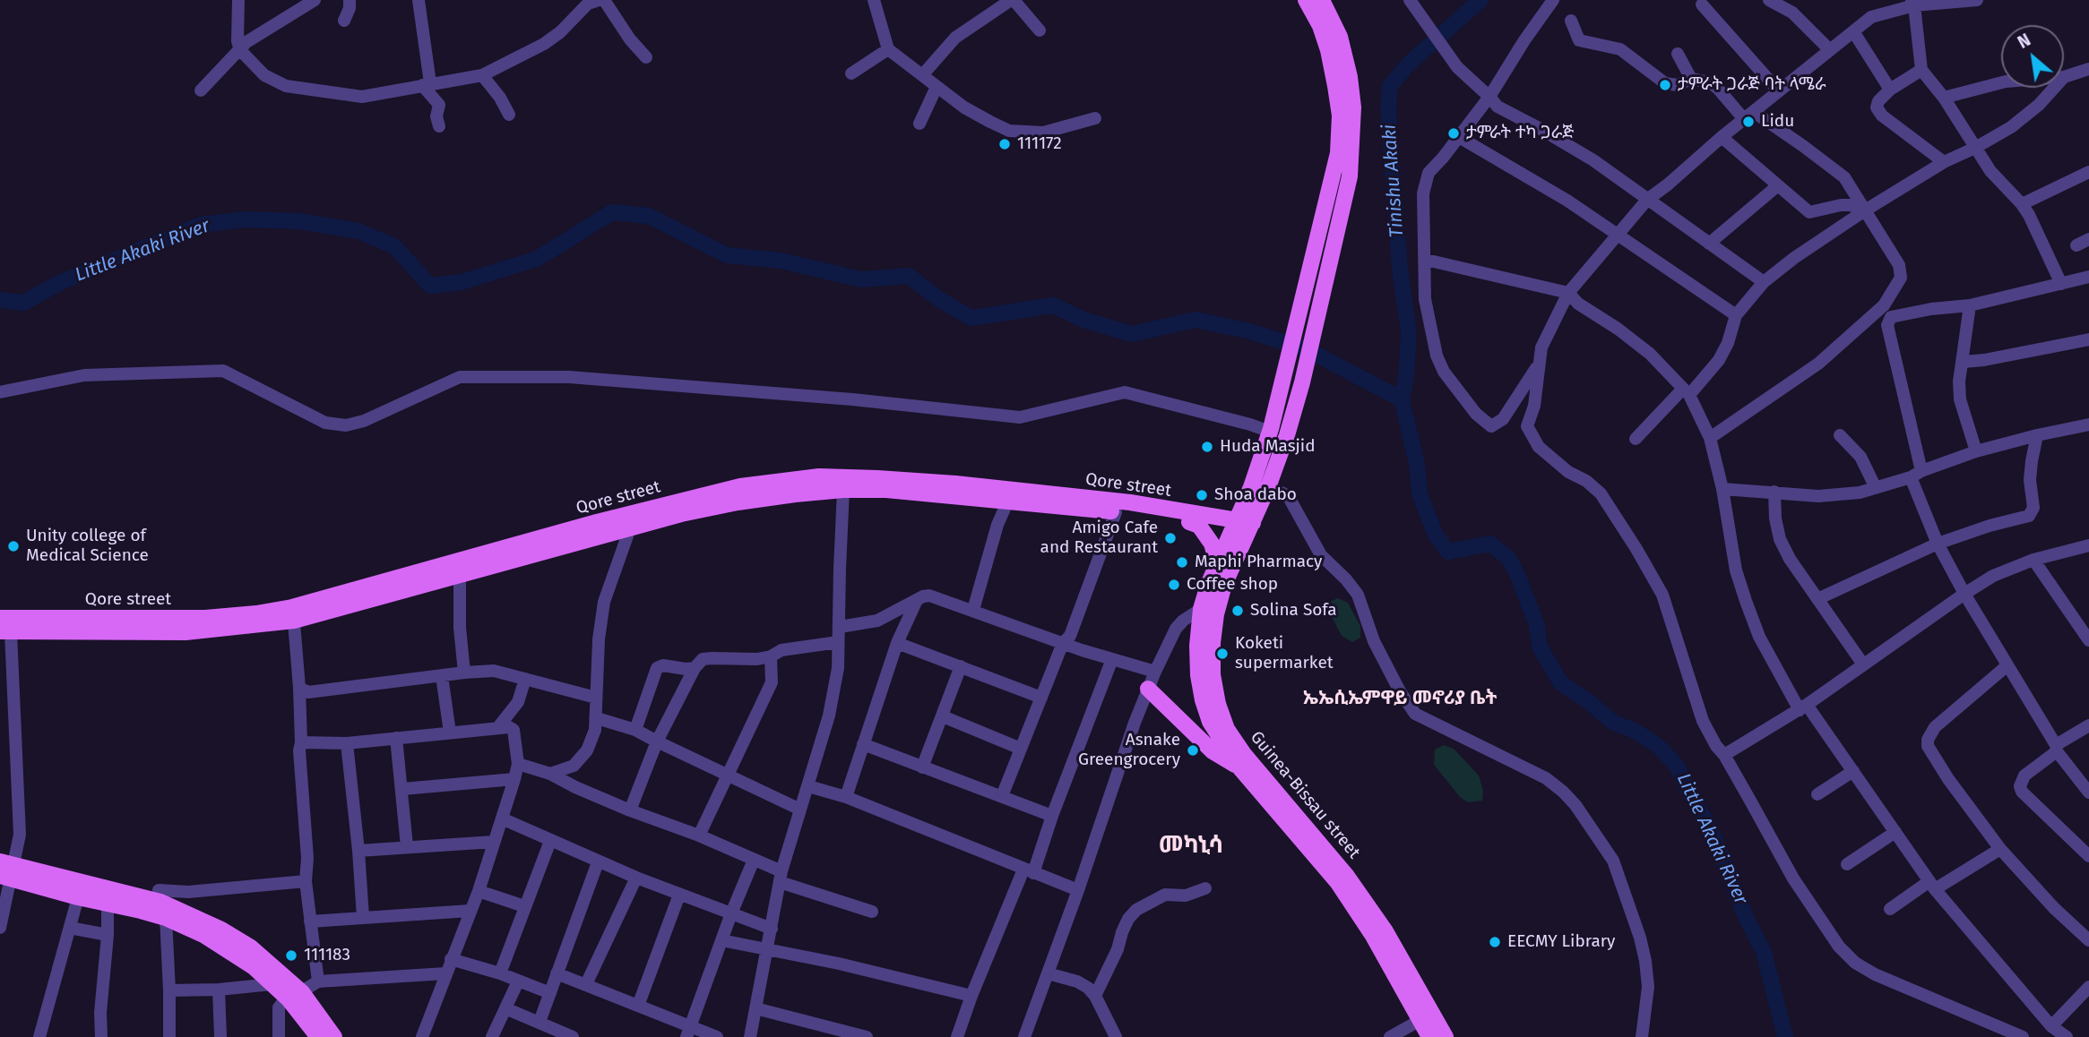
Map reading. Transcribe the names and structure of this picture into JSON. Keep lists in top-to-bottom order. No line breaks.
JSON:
{"streets":{"main road":["Qore street","Guinea-Bissau street"]},"crossings":[["Qore street","Guinea-Bissau street"]],"districts":["ኤኤሲኤምዋይ መኖሪያ ቤት","መካኒሳ"],"water":["Tinishu Akaki","Little Akaki River"],"places":["ታምራት ጋራጅ ባት ላሜራ","Lidu","ታምራት ተካ ጋራጅ","111172","Huda Masjid","Shoa dabo","Amigo Cafe and Restaurant","Unity college of Medical Science","Maphi Pharmacy","Coffee shop","Solina Sofa","Koketi supermarket","Asnake Greengrocery","EECMY Library","111183"],"north":"top left"}
